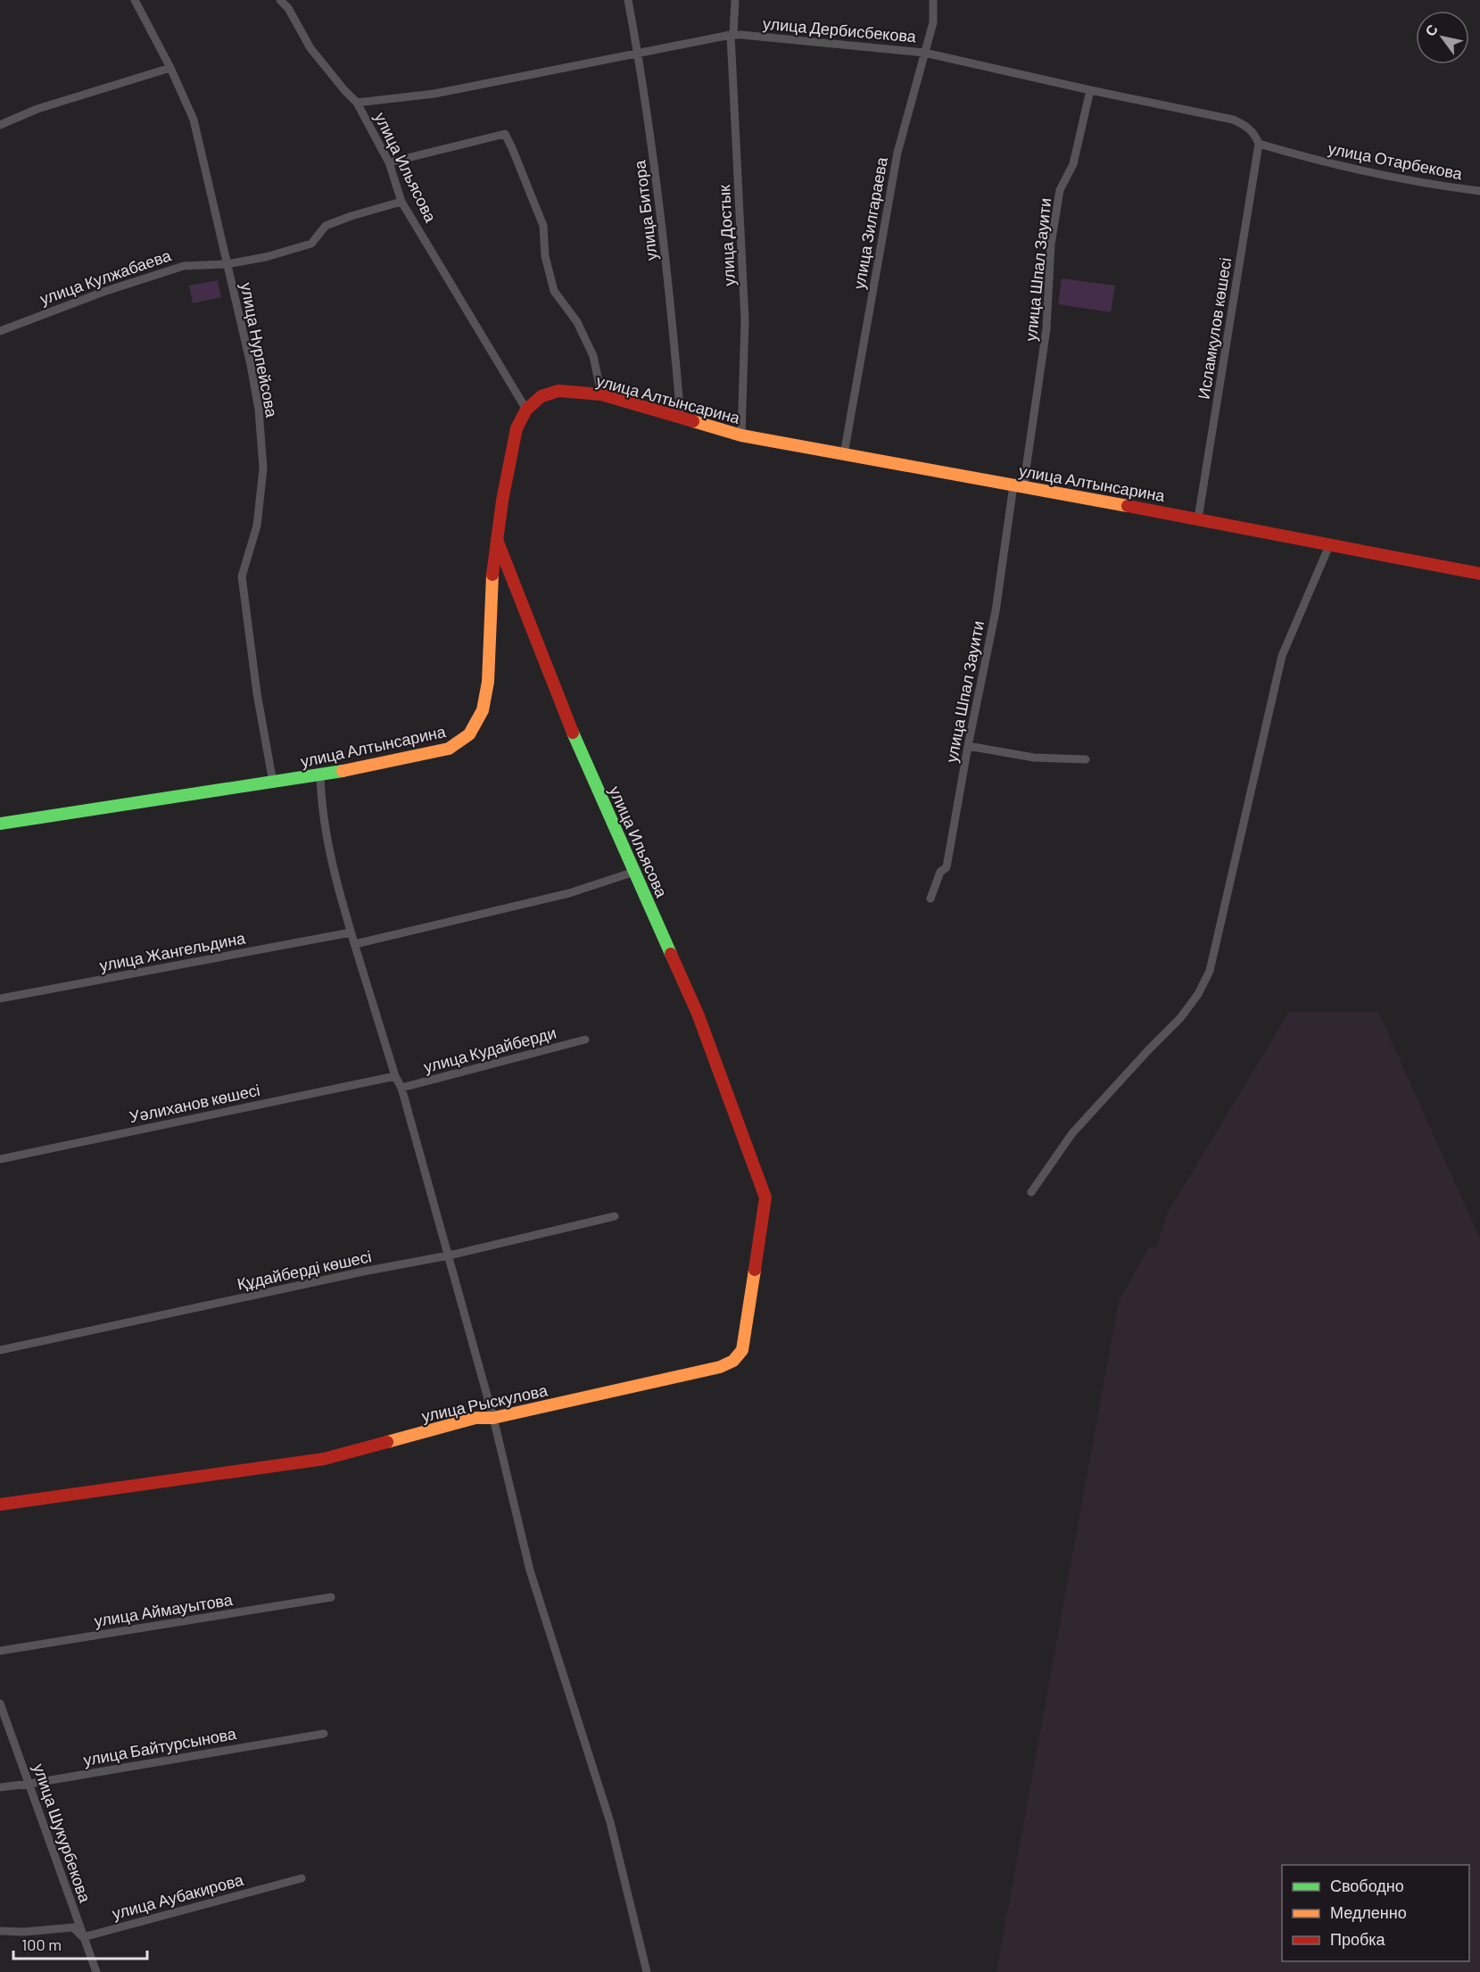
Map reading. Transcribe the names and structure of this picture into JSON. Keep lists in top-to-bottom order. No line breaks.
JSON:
{"streets":{"street":["улица Дербисбекова","улица Отарбекова","улица Ильясова","улица Битора","улица Зилгараева","улица Достык","улица Шпал Зауити","улица Кулжабаева","Исламқулов көшесі","улица Нурпейсова","улица Алтынсарина","улица Жангельдина","улица Кудайберди","Уәлиханов көшесі","Құдайберді көшесі","улица Рыскулова","улица Аймауытова","улица Байтурсынова","улица Шукурбекова","улица Аубакирова"]},"crossings":[["улица Дербисбекова","улица Отарбекова"],["улица Дербисбекова","улица Ильясова"],["улица Дербисбекова","улица Битора"],["улица Дербисбекова","улица Зилгараева"],["улица Дербисбекова","улица Достык"],["улица Дербисбекова","улица Шпал Зауити"],["улица Дербисбекова","Исламқулов көшесі"],["улица Отарбекова","Исламқулов көшесі"],["улица Ильясова","улица Кулжабаева"],["улица Ильясова","улица Алтынсарина"],["улица Ильясова","улица Рыскулова"],["улица Битора","улица Алтынсарина"],["улица Зилгараева","улица Алтынсарина"],["улица Достык","улица Алтынсарина"],["улица Шпал Зауити","улица Алтынсарина"],["улица Кулжабаева","улица Нурпейсова"],["Исламқулов көшесі","улица Алтынсарина"],["улица Нурпейсова","улица Алтынсарина"],["улица Байтурсынова","улица Шукурбекова"],["улица Шукурбекова","улица Аубакирова"]],"legend":["Свободно","Медленно","Пробка"],"scale_bar":"100 m","north":"top left"}
